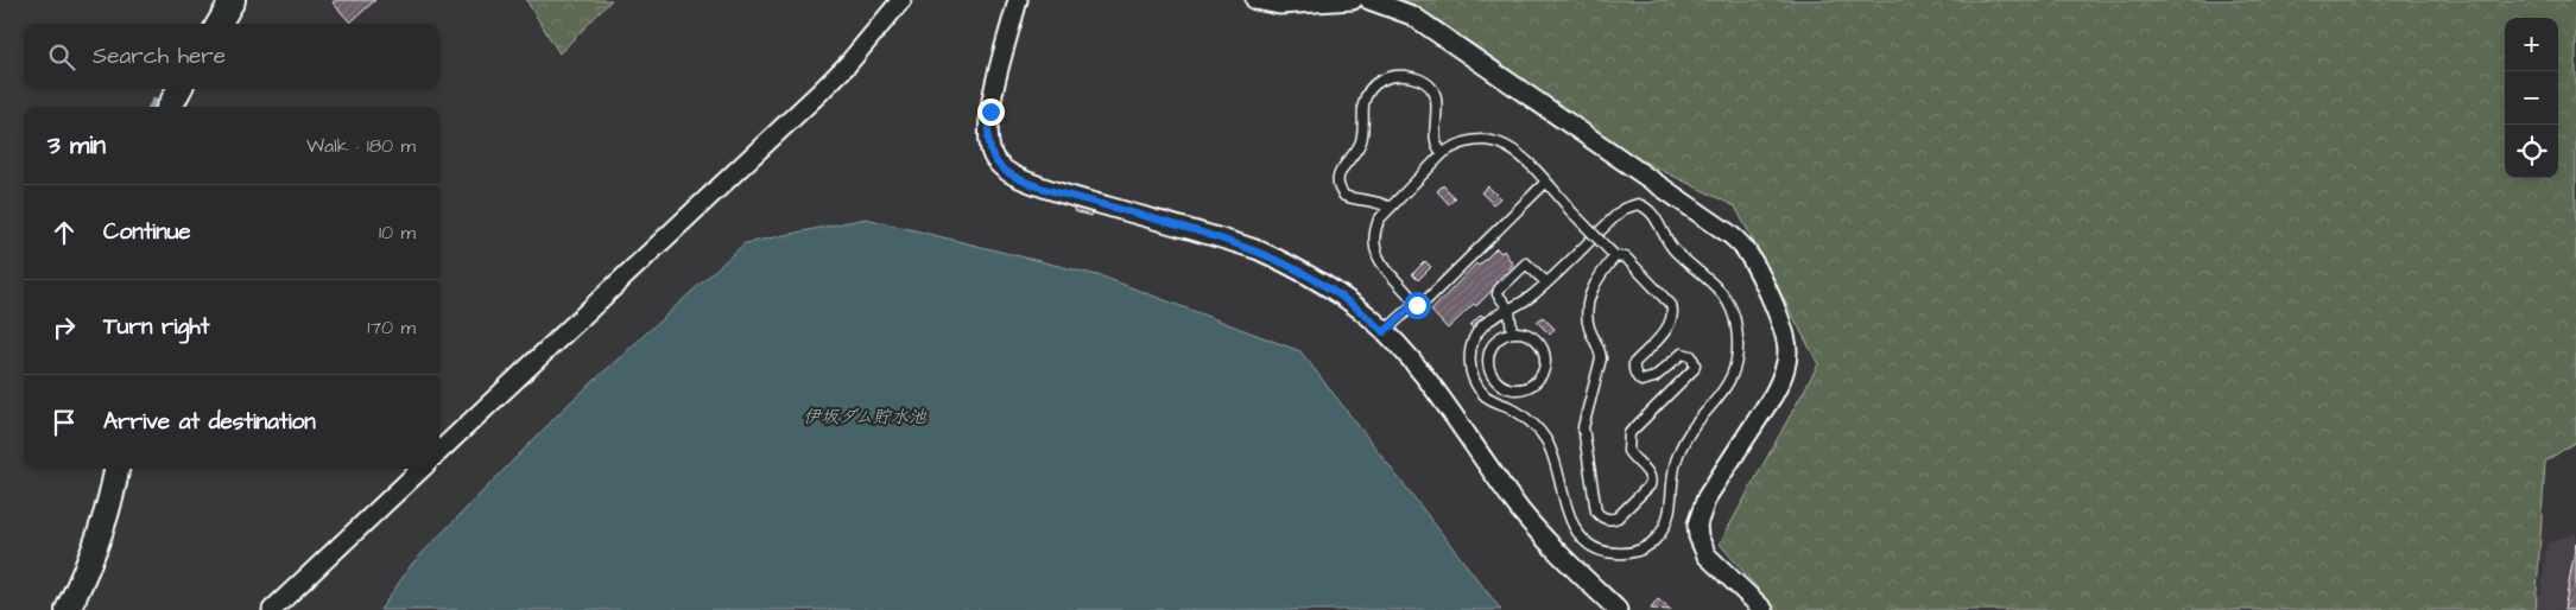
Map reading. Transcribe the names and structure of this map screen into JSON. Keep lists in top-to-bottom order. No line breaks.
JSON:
{"water":["伊坂ダム貯水池"],"page":{"map_buttons":["+","−"],"search":"Search here","heading":["3 min","Walk · 180 m"],"list":[["Continue","10 m"],["Turn right","170 m"],"Arrive at destination"]}}
